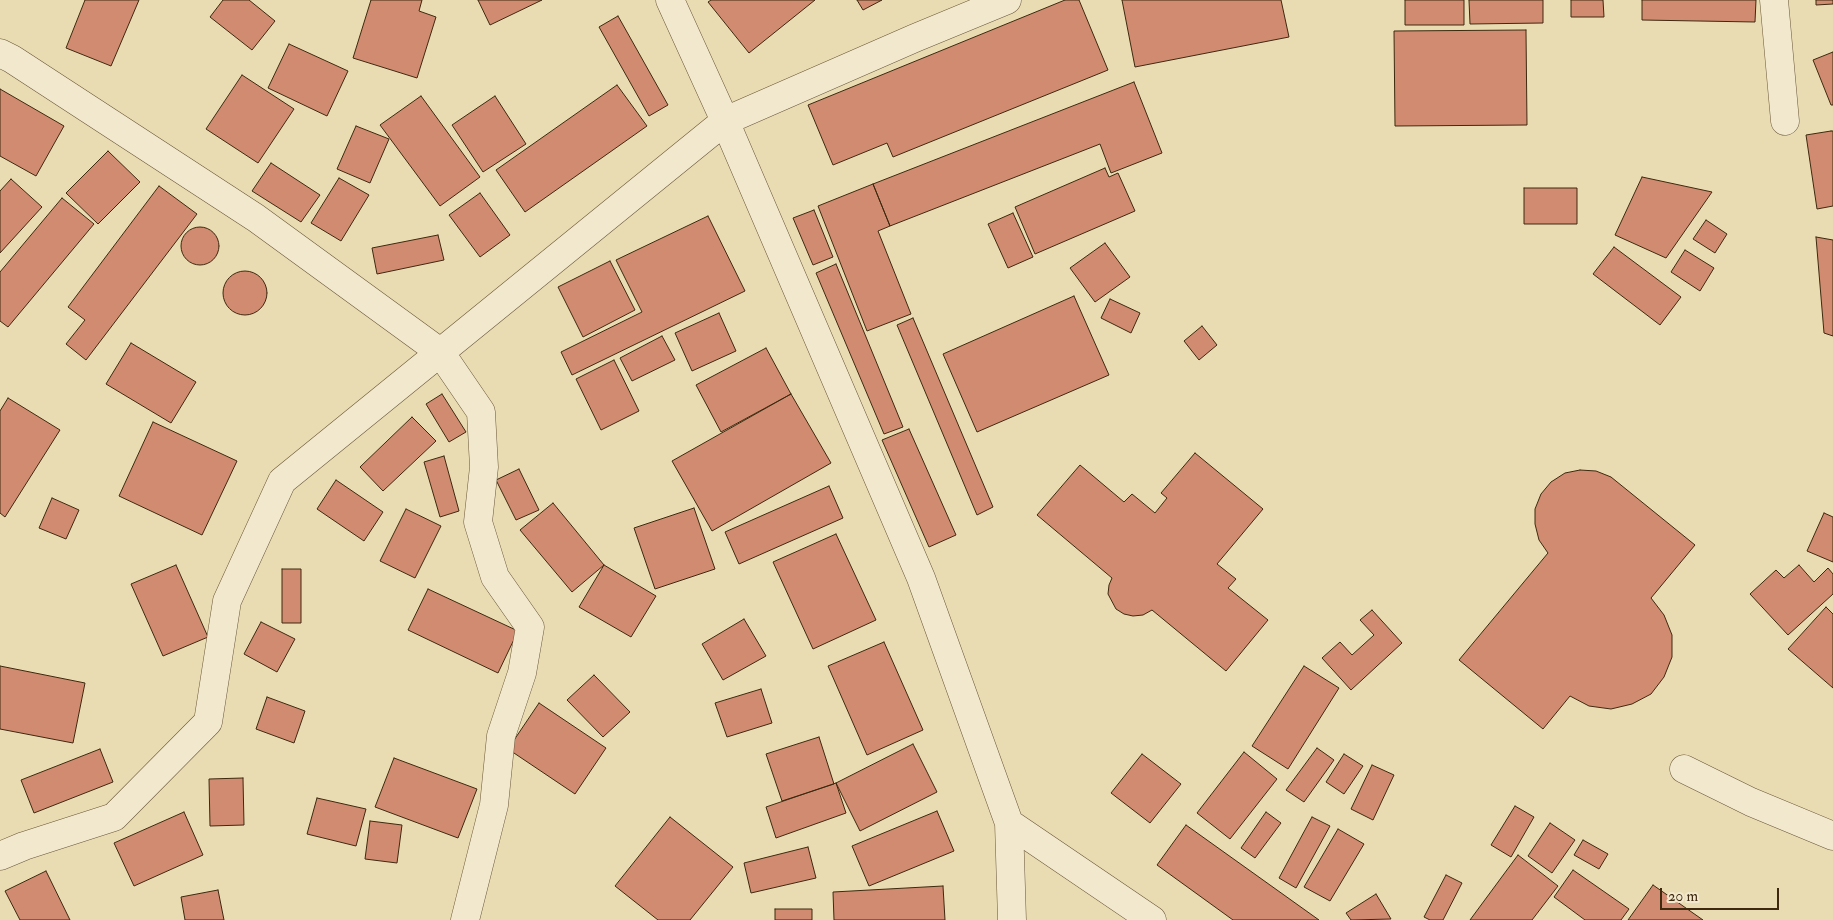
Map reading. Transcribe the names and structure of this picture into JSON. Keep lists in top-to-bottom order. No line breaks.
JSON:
{"scale_bar":"20 m"}
